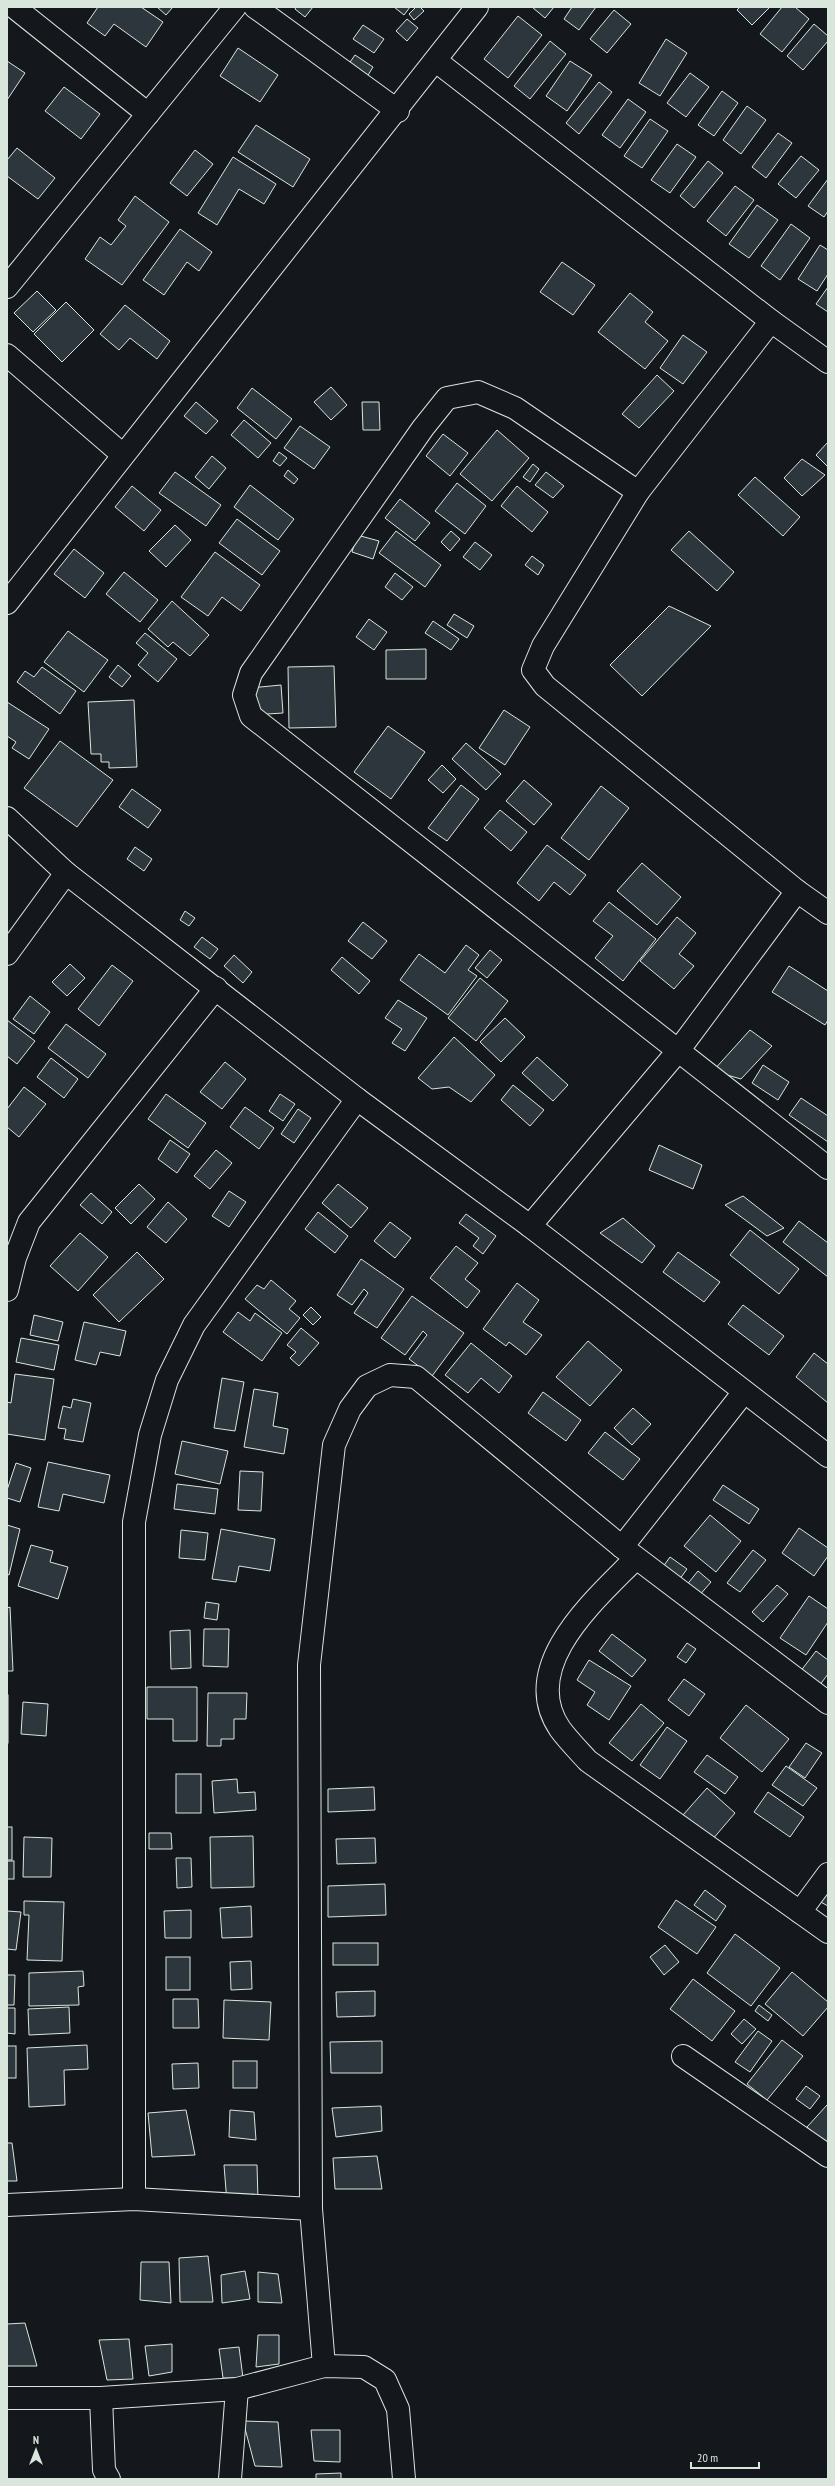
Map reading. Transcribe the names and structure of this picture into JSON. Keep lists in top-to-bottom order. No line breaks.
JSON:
{"scale_bar":"20 m","north":"top"}
